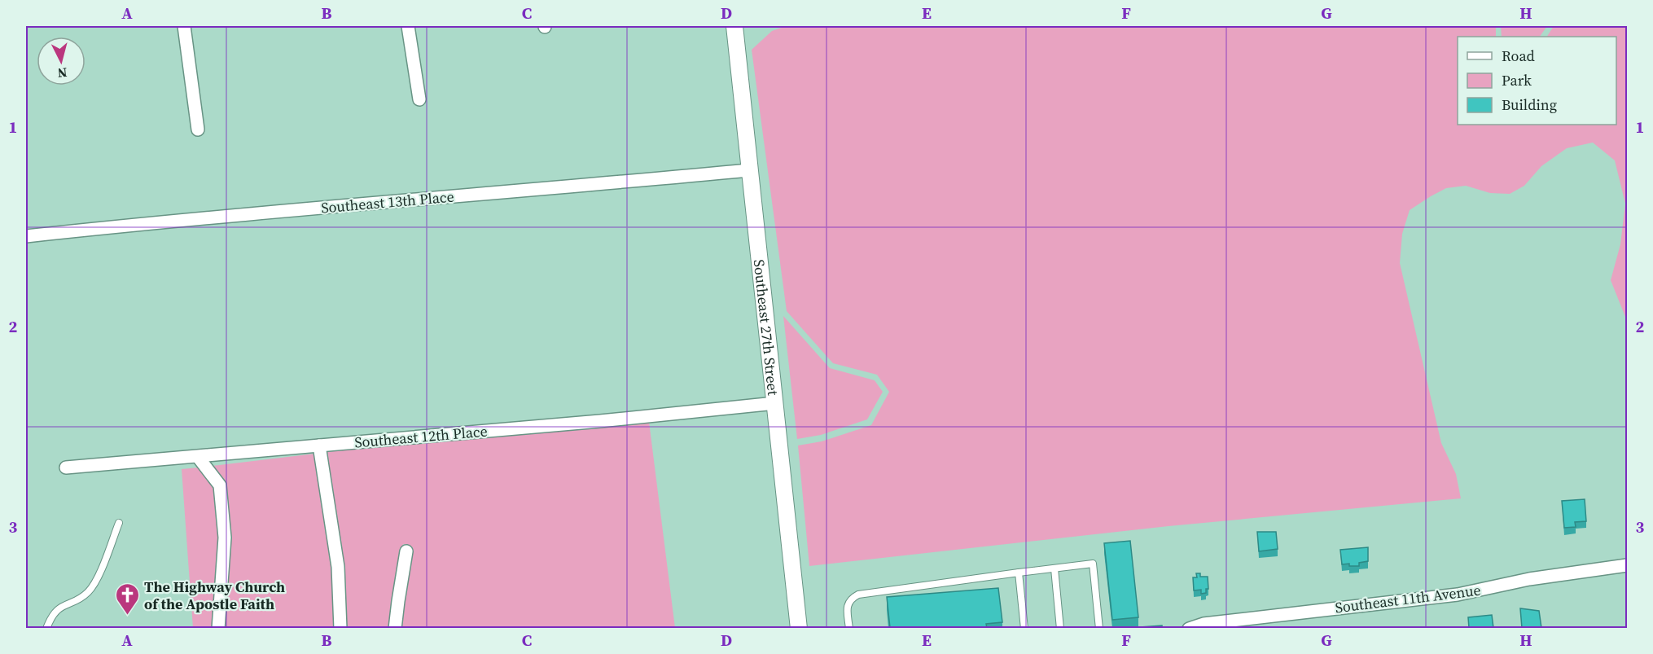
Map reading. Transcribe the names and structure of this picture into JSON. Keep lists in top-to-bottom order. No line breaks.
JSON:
{"streets":{"street":["Southeast 13th Place","Southeast 27th Street","Southeast 12th Place","Southeast 11th Avenue"]},"crossings":[["Southeast 13th Place","Southeast 27th Street"],["Southeast 27th Street","Southeast 12th Place"]],"places":{"church":["The Highway Church of the Apostle Faith"]},"legend":["Road","Park","Building"],"north":"bottom","grid":{"columns":["A","B","C","D","E","F","G","H"],"rows":["1","2","3"]}}
